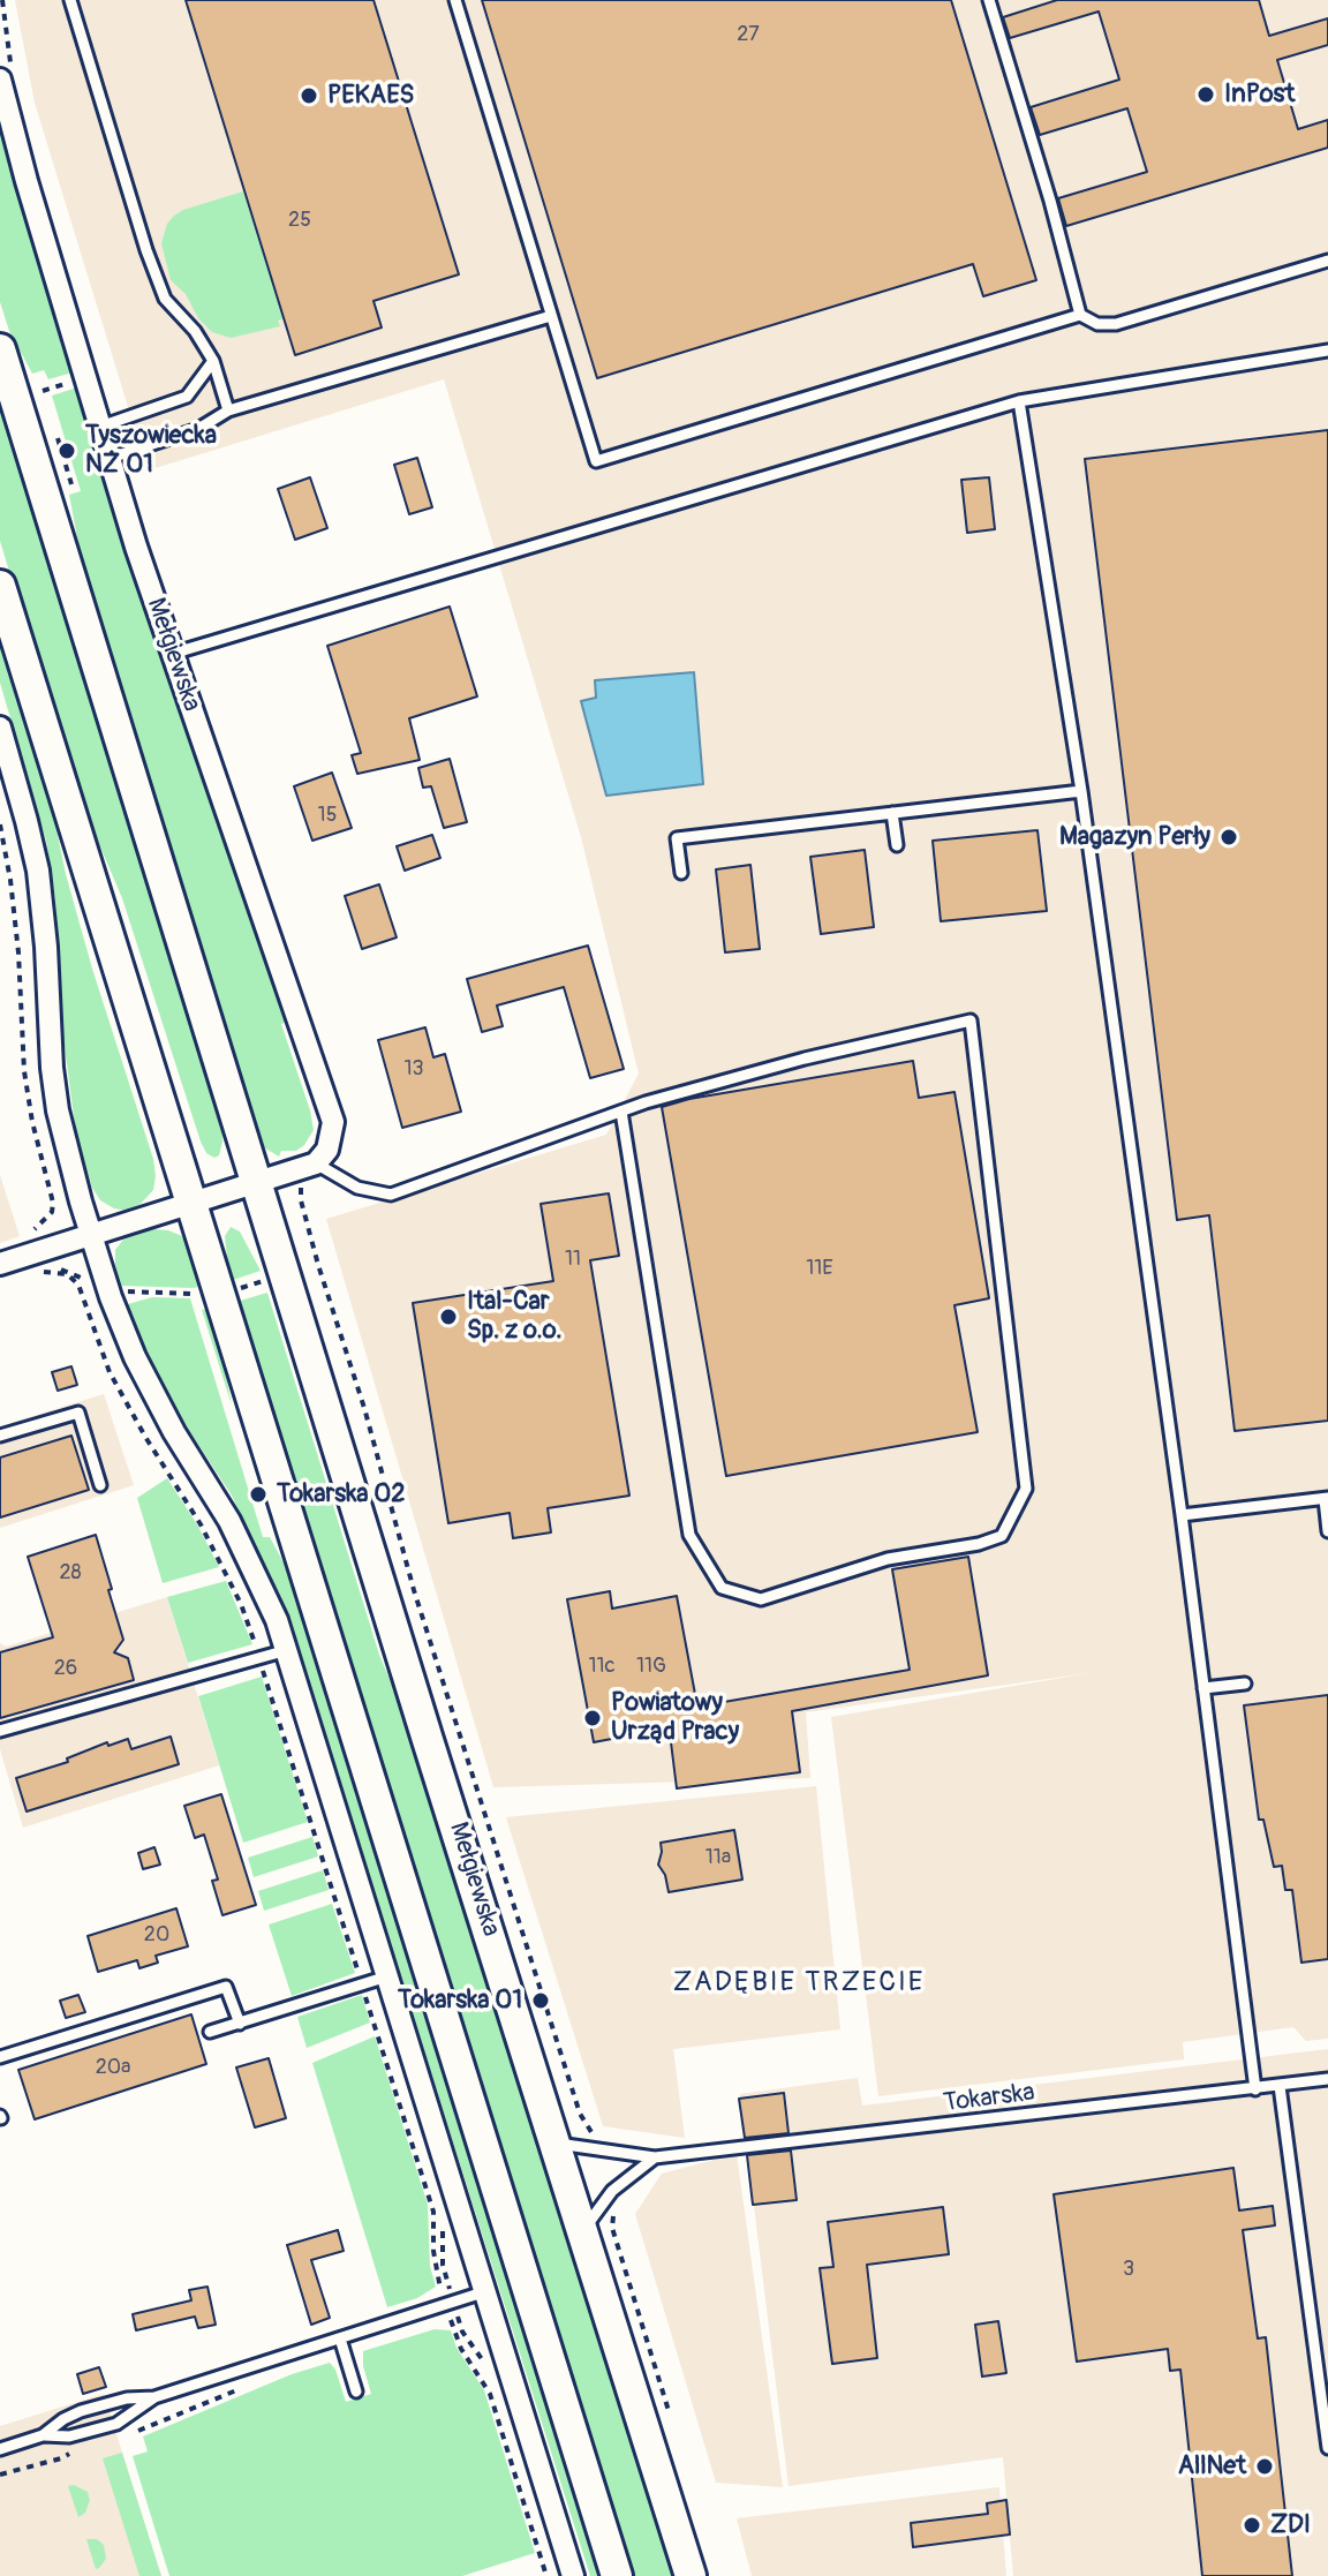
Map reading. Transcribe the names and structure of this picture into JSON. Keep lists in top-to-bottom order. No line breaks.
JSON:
{"streets":{"main road":["Mełgiewska"],"lane":["Tokarska"]},"crossings":[["Mełgiewska","Tokarska"]],"districts":["ZADĘBIE TRZECIE"],"places":["InPost","PEKAES","Tyszowiecka NŻ 01","Magazyn Perły","Ital-Car Sp. z o.o.","Tokarska 02","Powiatowy Urząd Pracy","Tokarska 01","AllNet","ZDI"],"house_numbers":["27","25","15","13","11","11E","28","11c","11G","26","11a","20","20a","3"]}
